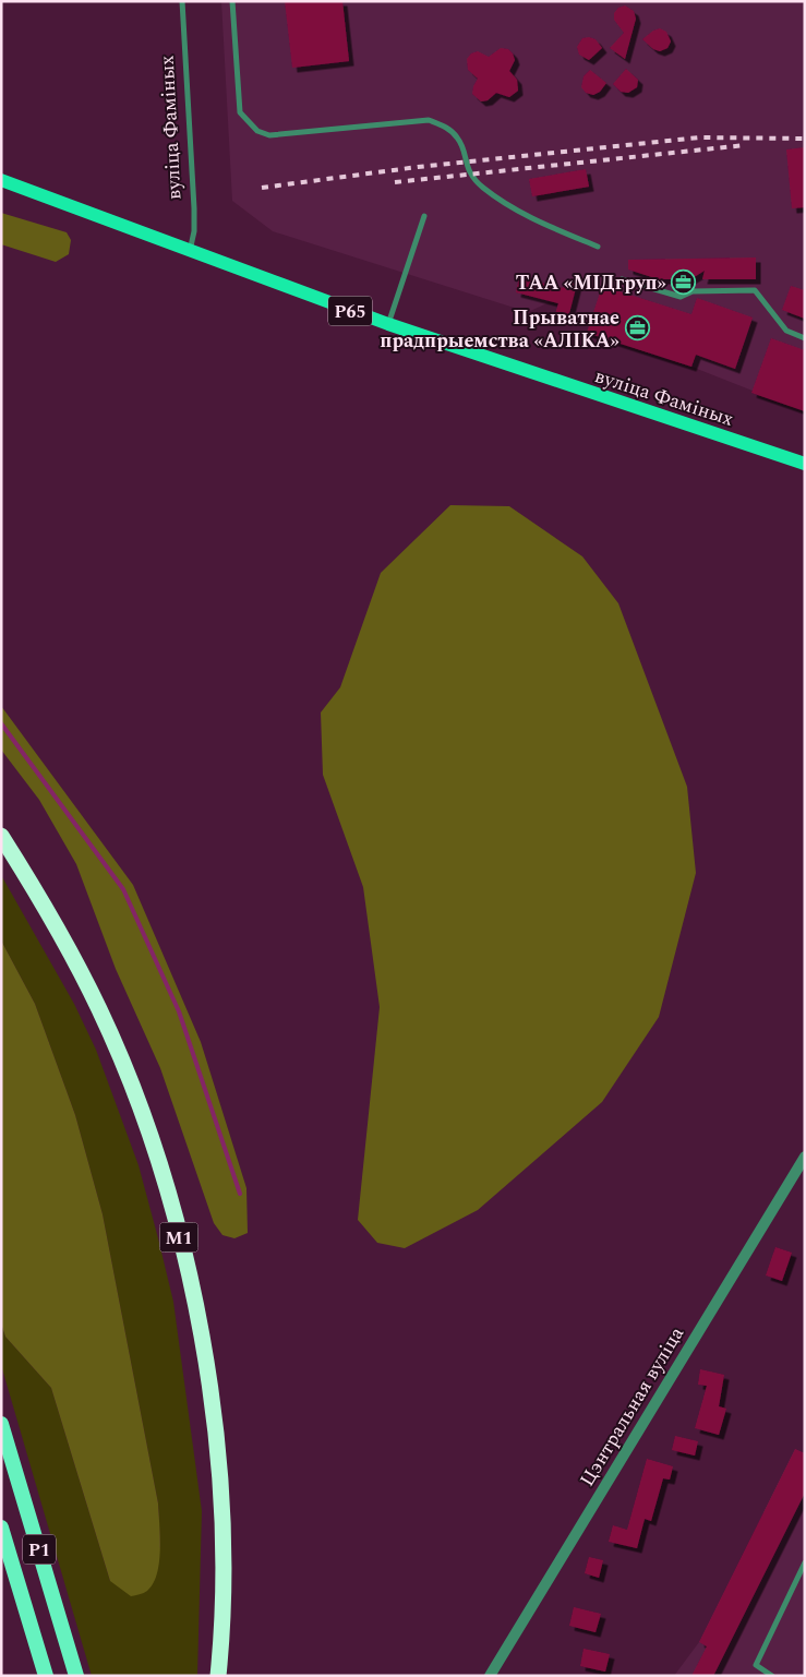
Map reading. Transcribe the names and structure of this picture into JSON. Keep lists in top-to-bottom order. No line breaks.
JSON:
{"streets":{"highway":["М1","Р1"],"main road":["вуліца Фаміных","Р65"],"street":["Цэнтральная вуліца"]},"crossings":[["вуліца Фаміных","Р65"]],"places":{"office":["ТАА «МІДгруп»","Прыватнае прадпрыемства «АЛІКА»"]}}
